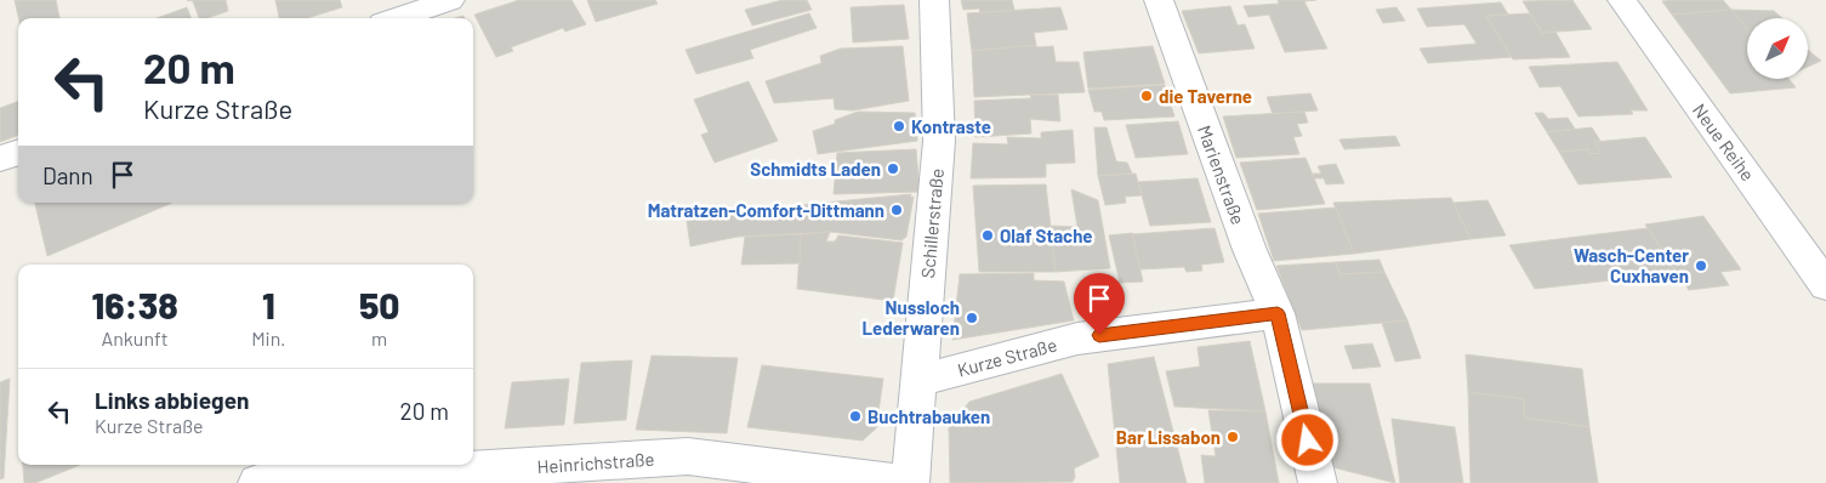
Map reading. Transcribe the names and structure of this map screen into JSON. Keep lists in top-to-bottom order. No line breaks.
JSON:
{"streets":{"street":["Neue Reihe","Marienstraße","Schillerstraße","Kurze Straße","Heinrichstraße"]},"crossings":[["Marienstraße","Kurze Straße"],["Schillerstraße","Kurze Straße"]],"places":["die Taverne","Kontraste","Schmidts Laden","Matratzen-Comfort-Dittmann","Olaf Stache","Wasch-Center Cuxhaven","Nussloch Lederwaren","Buchtrabauken","Bar Lissabon"],"north":"top right","page":{"turn":["20 m","Kurze Straße"],"then":"Dann","eta":["16:38","Ankunft","1","Min.","50","m"],"list":[{"name":"Links abbiegen","note":"Kurze Straße","value":"20 m"}]}}
